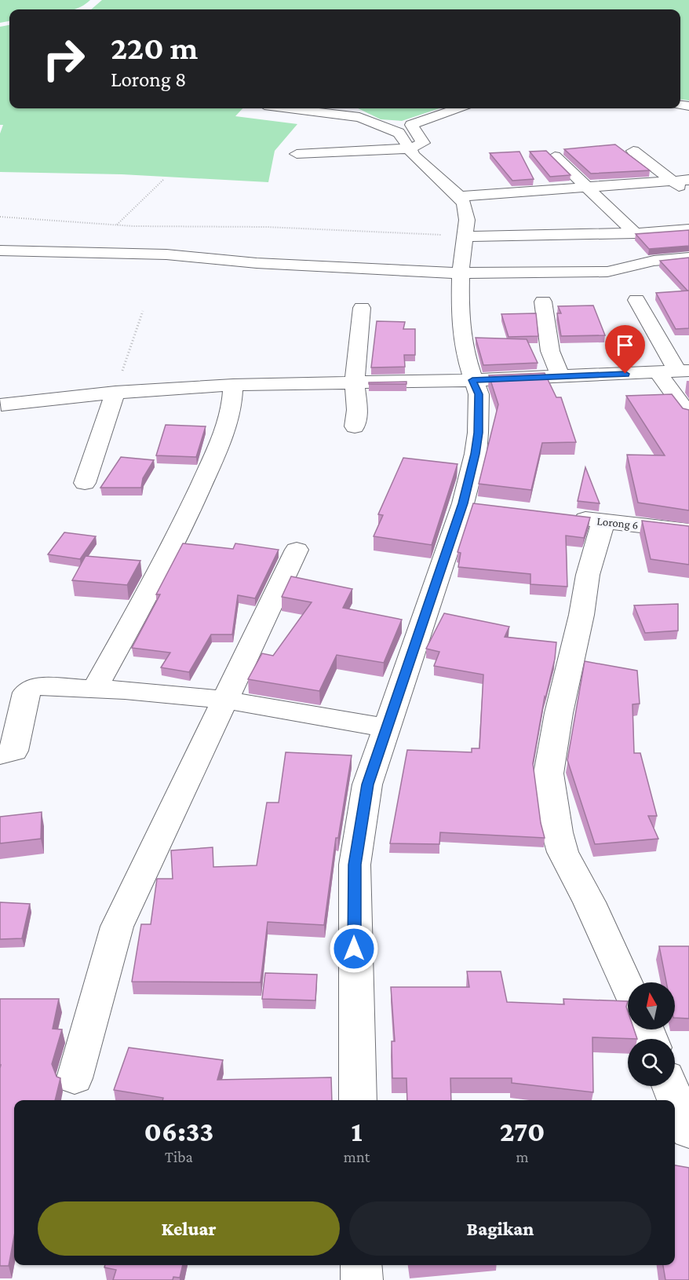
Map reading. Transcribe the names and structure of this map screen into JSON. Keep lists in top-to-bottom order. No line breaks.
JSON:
{"streets":{"street":["Lorong 6"]},"north":"top","page":{"turn":["220 m","Lorong 8"],"eta":["06:33","Tiba","1","mnt","270","m"],"buttons":["Keluar","Bagikan"]}}
